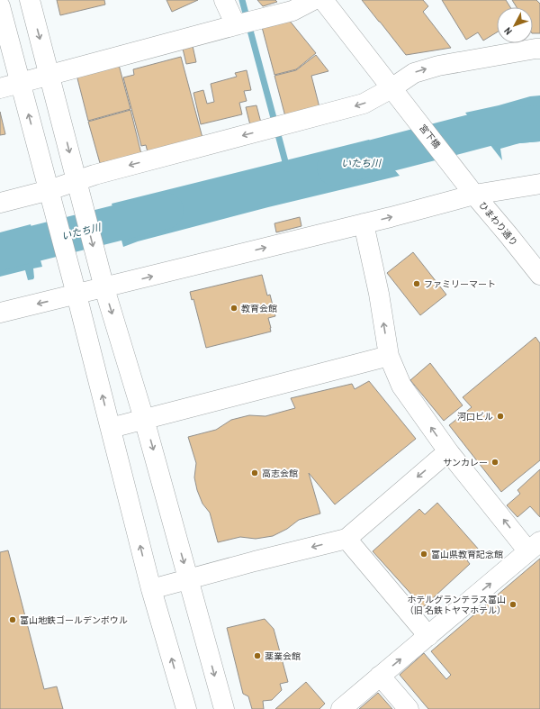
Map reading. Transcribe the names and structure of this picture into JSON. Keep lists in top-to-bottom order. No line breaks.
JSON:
{"streets":{"street":["宮下橋","ひまわり通り"]},"crossings":[["宮下橋","ひまわり通り"]],"water":["いたち川"],"places":["ファミリーマート","教育会館","河口ビル","サンカレー","高志会館","富山県教育記念館","ホテルグランテラス富山 （旧 名鉄トヤマホテル）","富山地鉄ゴールデンボウル","薬業会館"],"north":"bottom left"}
